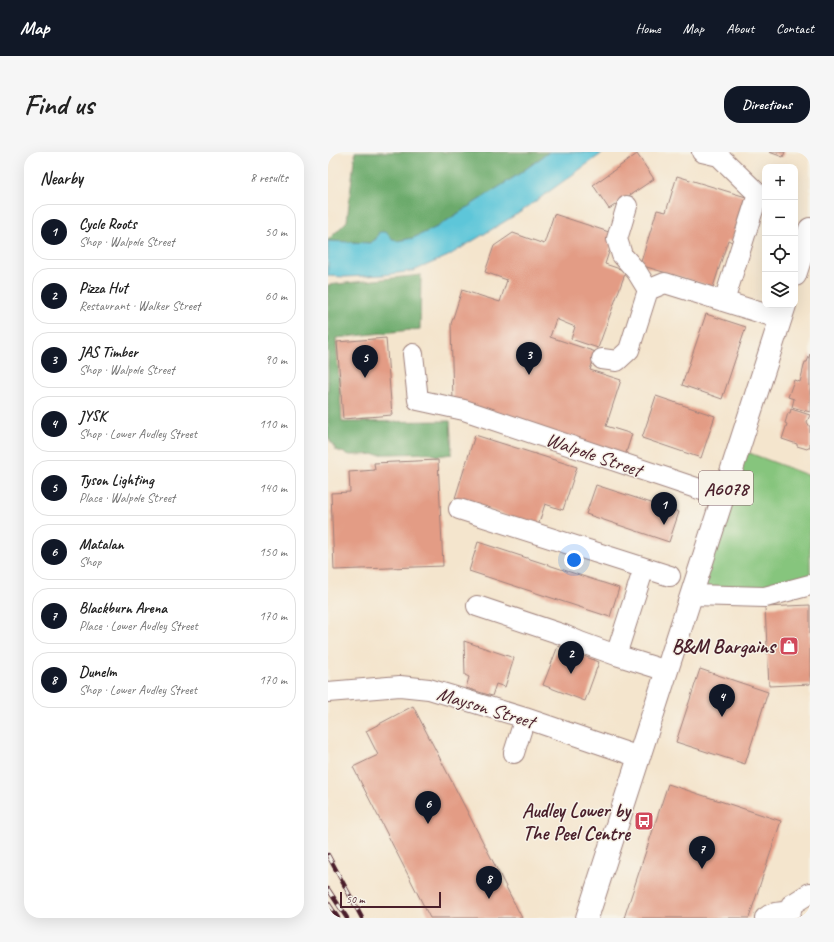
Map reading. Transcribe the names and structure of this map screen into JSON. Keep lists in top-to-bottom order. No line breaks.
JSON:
{"streets":{"highway":["A6078"],"street":["Walpole Street","Mayson Street"]},"crossings":[["Walpole Street","A6078"],["A6078","Mayson Street"]],"places":{"shop":["B&M Bargains"],"bus stop":["Audley Lower by The Peel Centre"]},"scale_bar":"50 m","page":{"header":"Map","nav":["Home","Map","About","Contact"],"buttons":"Directions","title":"Find us","heading":["Nearby","8 results"],"map_buttons":["+","−"],"list":[{"mark":"1","name":"Cycle Roots","note":"Shop · Walpole Street","value":"50 m"},{"mark":"2","name":"Pizza Hut","note":"Restaurant · Walker Street","value":"60 m"},{"mark":"3","name":"JAS Timber","note":"Shop · Walpole Street","value":"90 m"},{"mark":"4","name":"JYSK","note":"Shop · Lower Audley Street","value":"110 m"},{"mark":"5","name":"Tyson Lighting","note":"Place · Walpole Street","value":"140 m"},{"mark":"6","name":"Matalan","note":"Shop","value":"150 m"},{"mark":"7","name":"Blackburn Arena","note":"Place · Lower Audley Street","value":"170 m"},{"mark":"8","name":"Dunelm","note":"Shop · Lower Audley Street","value":"170 m"}],"pins":["3","5","1","2","4","6","7","8"],"scale":"50 m"}}
